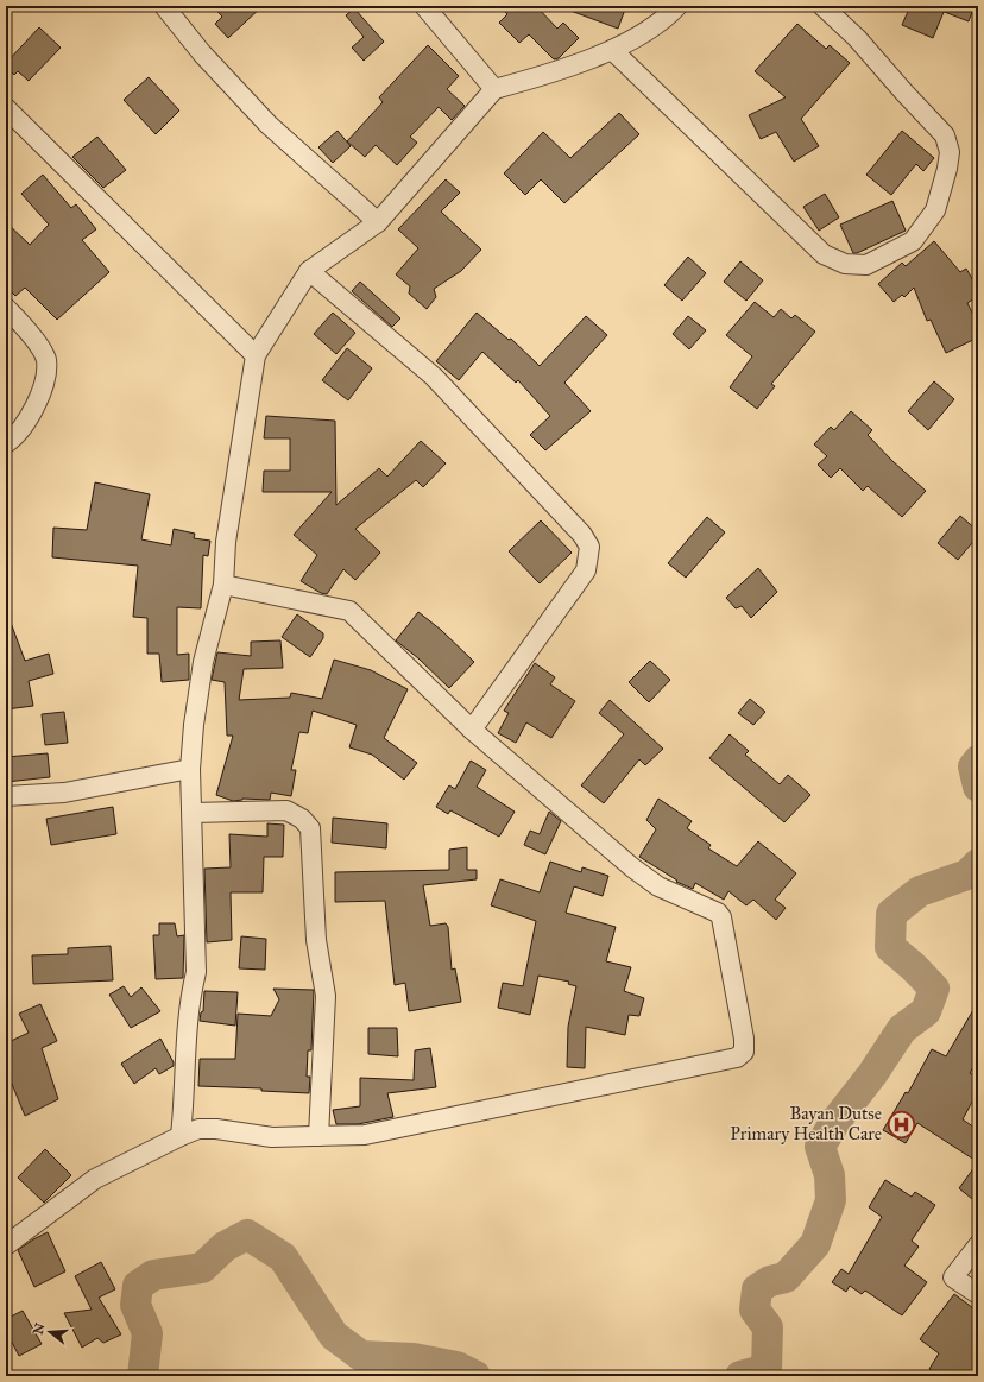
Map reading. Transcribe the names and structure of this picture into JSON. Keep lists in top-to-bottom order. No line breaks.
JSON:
{"places":{"hospital":["Bayan Dutse Primary Health Care"]},"north":"left"}
